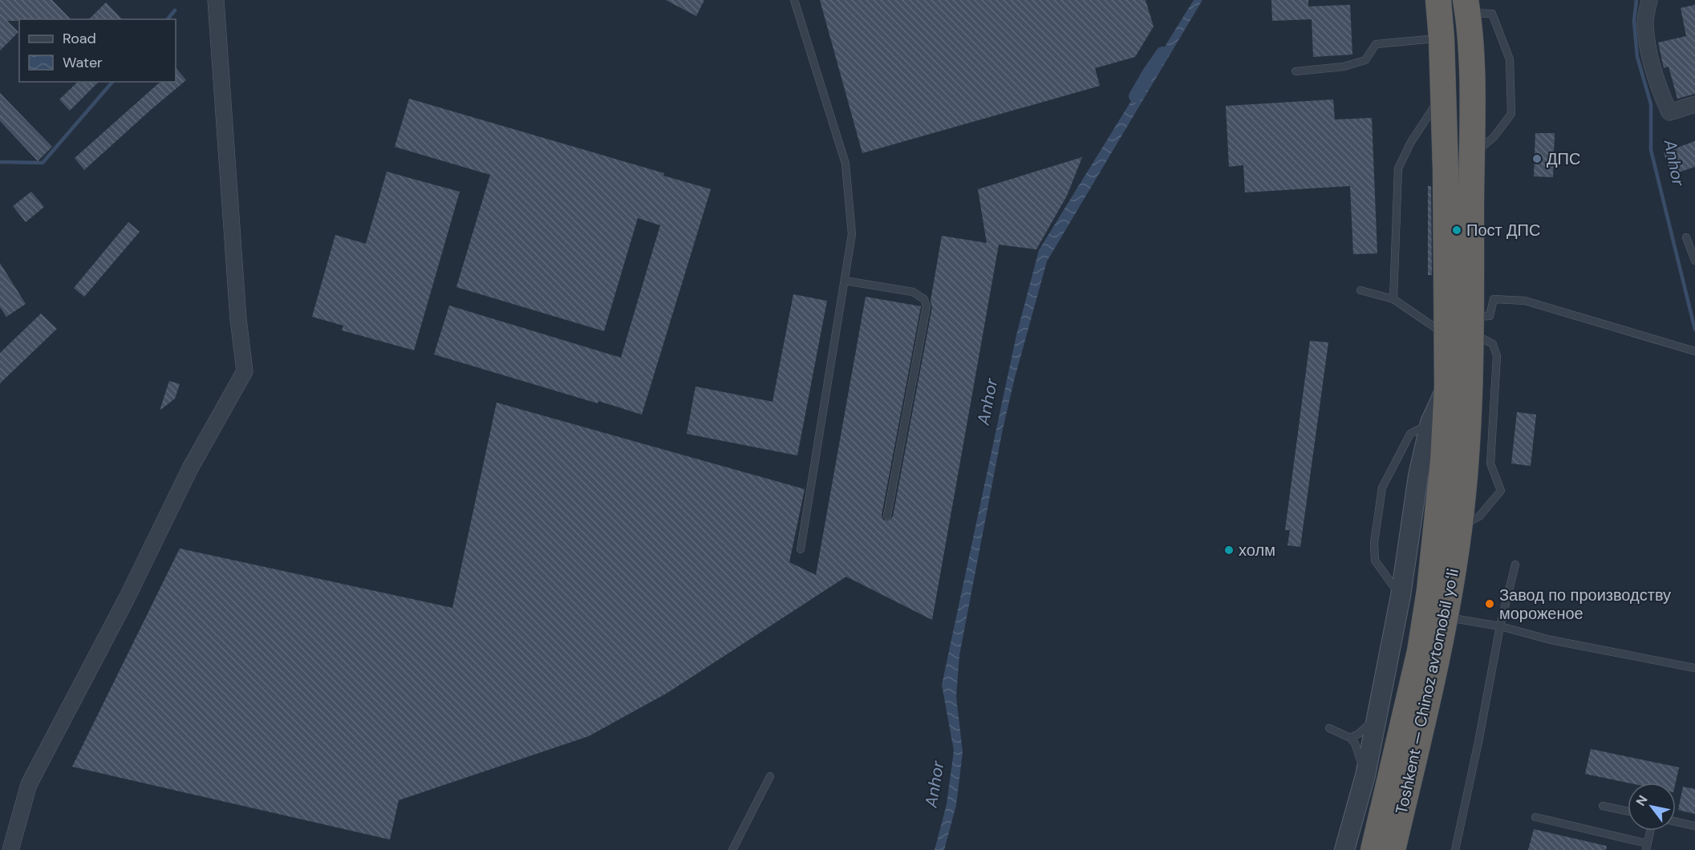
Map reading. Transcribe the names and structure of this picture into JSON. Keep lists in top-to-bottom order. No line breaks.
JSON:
{"streets":{"highway":["Toshkent — Chinoz avtomobil yoʻli"]},"water":["Anhor"],"places":["ДПС","Пост ДПС","холм","Завод по производству мороженое"],"legend":["Road","Water"],"north":"top left"}
